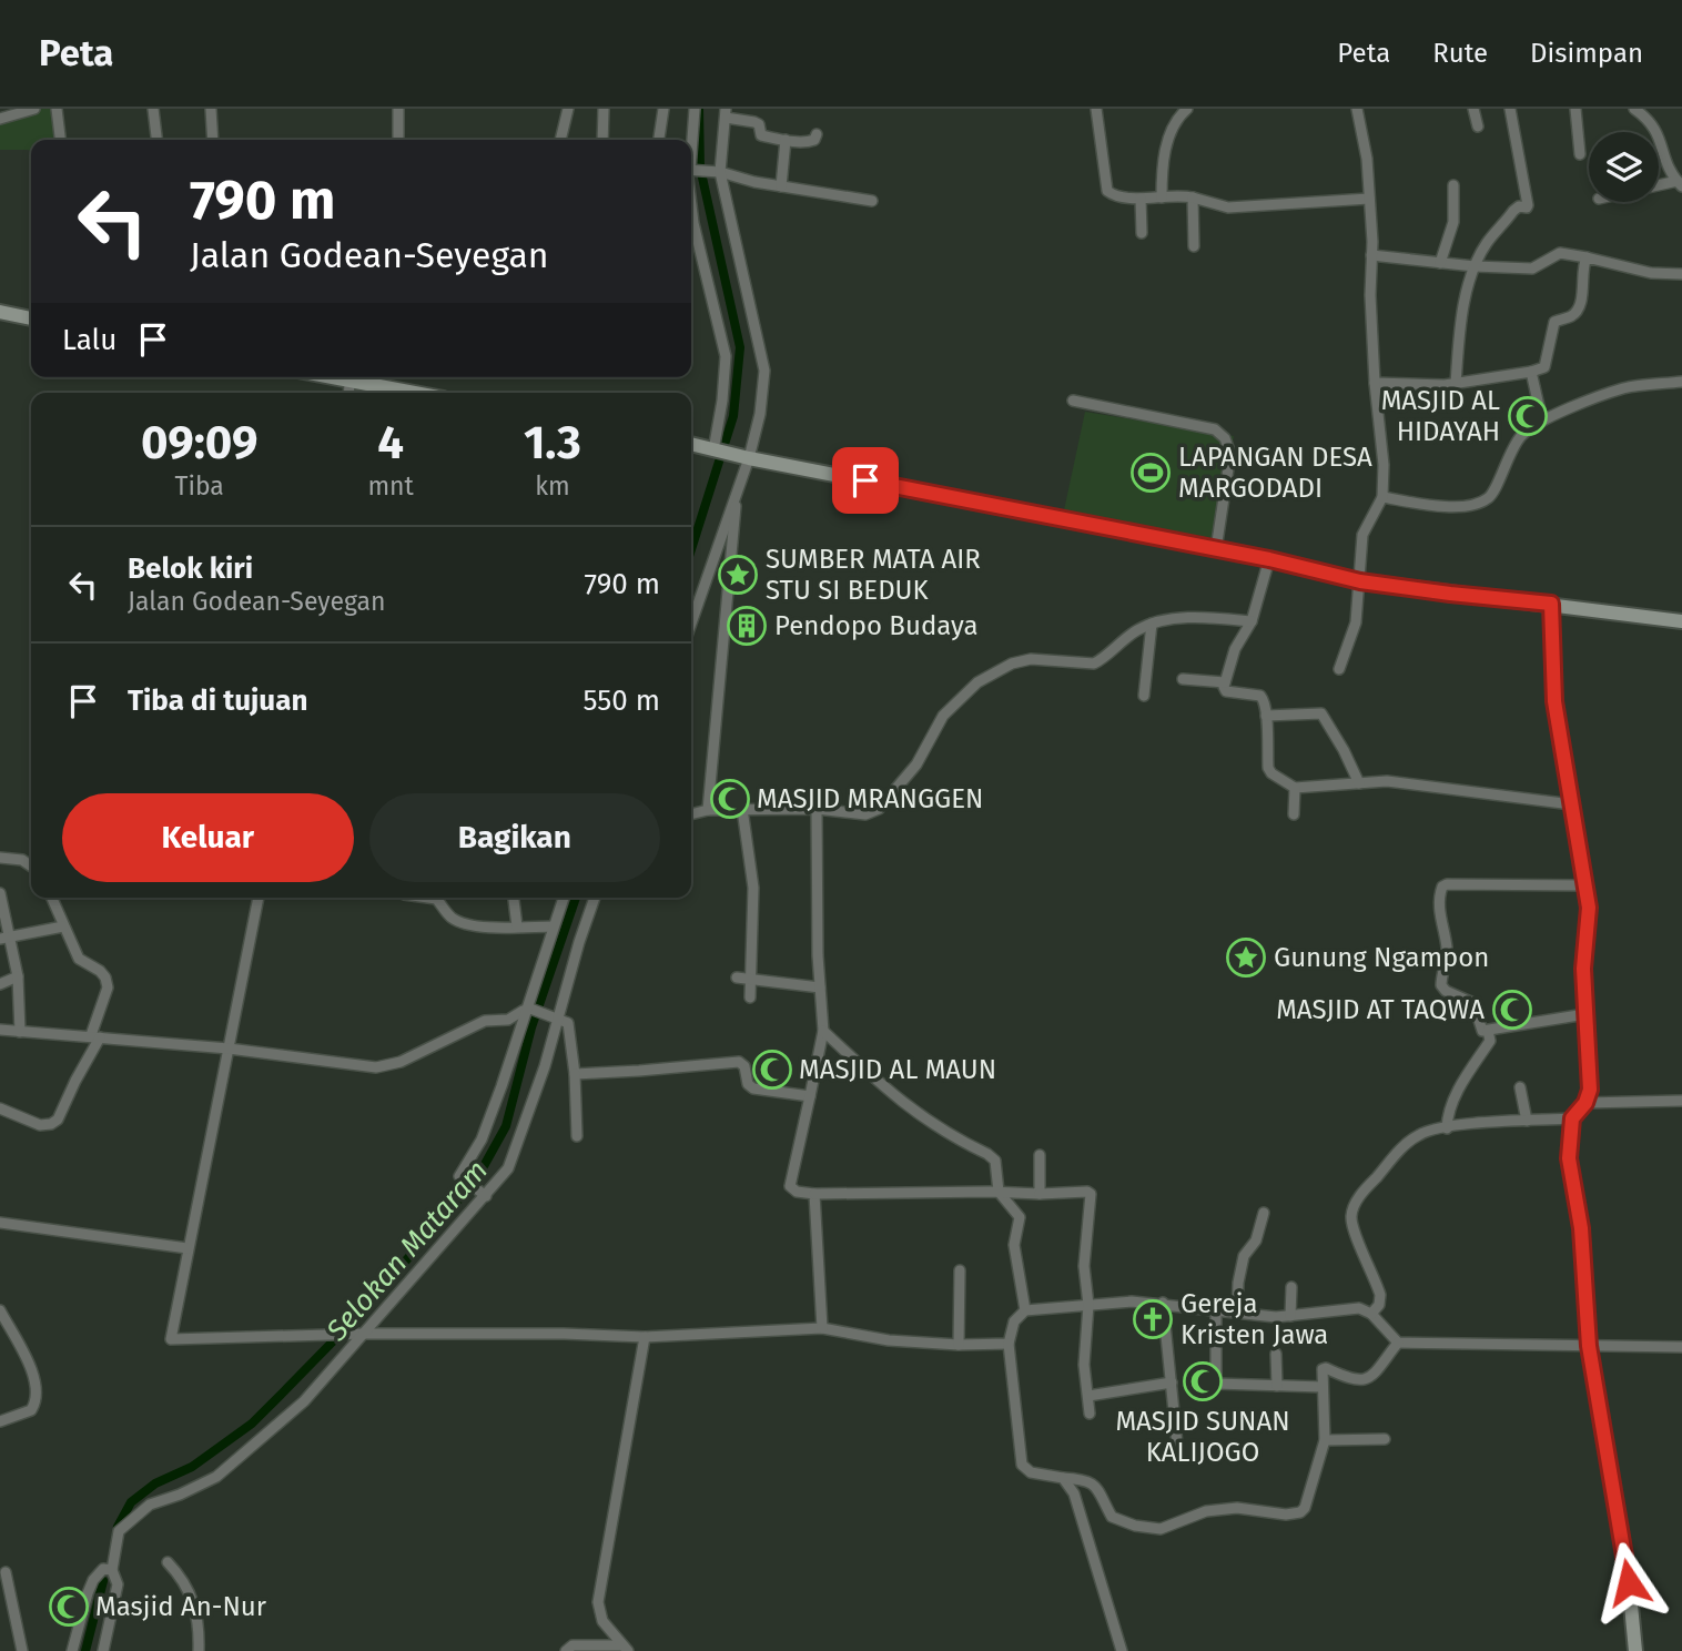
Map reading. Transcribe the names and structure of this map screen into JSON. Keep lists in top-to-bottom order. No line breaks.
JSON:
{"water":["Selokan Mataram"],"places":{"mosque":["MASJID AL HIDAYAH","MASJID MRANGGEN","MASJID AT TAQWA","MASJID AL MAUN","MASJID SUNAN KALIJOGO","Masjid An-Nur"],"sports":["LAPANGAN DESA MARGODADI"],"place":["SUMBER MATA AIR STU SI BEDUK","Gunung Ngampon"],"building":["Pendopo Budaya"],"church":["Gereja Kristen Jawa"]},"page":{"header":"Peta","nav":["Peta","Rute","Disimpan"],"turn":["790 m","Jalan Godean-Seyegan"],"then":"Lalu","eta":["09:09","Tiba","4","mnt","1.3","km"],"list":[{"name":"Belok kiri","note":"Jalan Godean-Seyegan","value":"790 m"},{"name":"Tiba di tujuan","value":"550 m"}],"buttons":["Keluar","Bagikan"]}}
